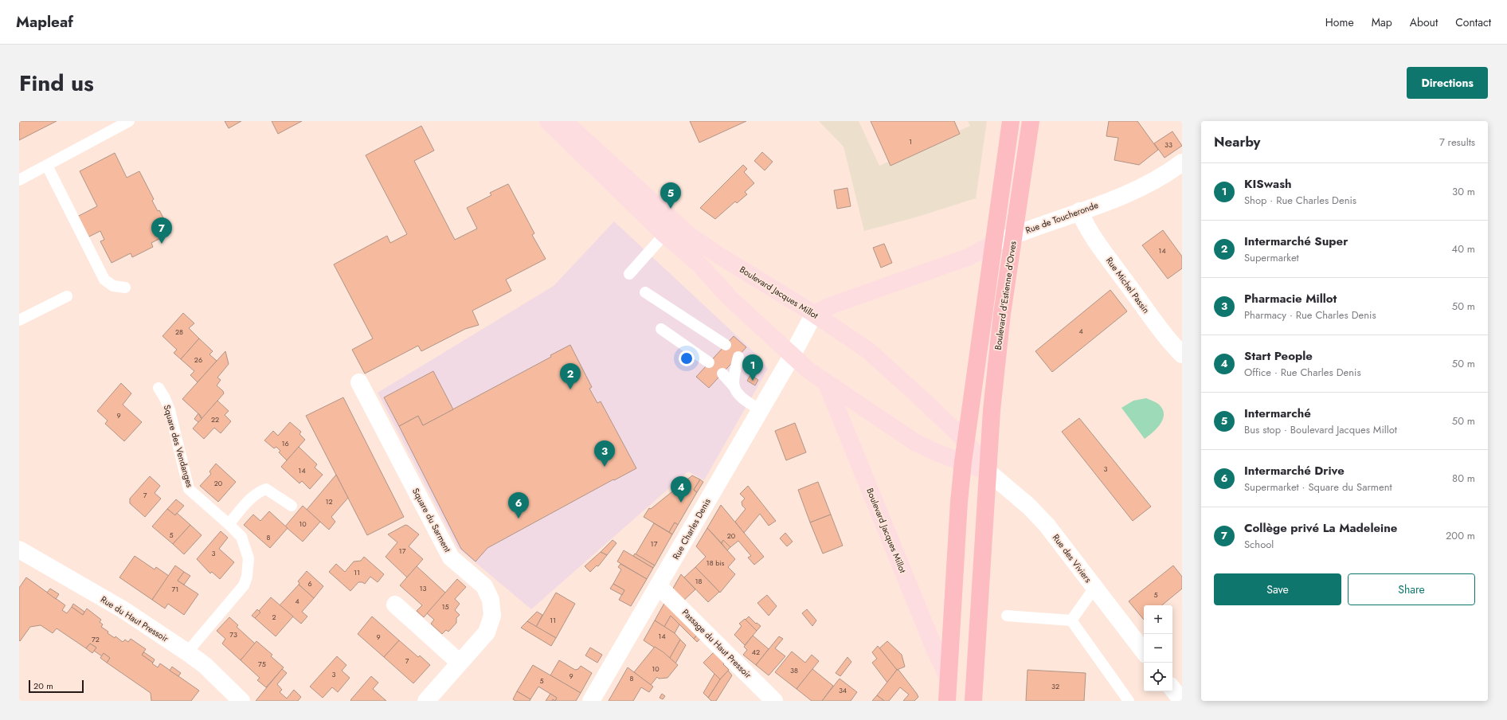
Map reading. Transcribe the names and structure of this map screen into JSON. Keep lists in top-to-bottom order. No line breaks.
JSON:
{"streets":{"main road":["Boulevard Jacques Millot","Boulevard d'Estienne d'Orves"],"street":["Rue de Toucheronde","Rue Michel Passin","Square du Sarment","Rue Charles Denis","Rue des Viviers","Rue du Haut Pressoir","Passage du Haut Pressoir"],"lane":["Square des Vendanges"]},"crossings":[["Rue de Toucheronde","Rue Michel Passin"],["Rue de Toucheronde","Boulevard Jacques Millot"],["Rue de Toucheronde","Boulevard d'Estienne d'Orves"],["Rue de Toucheronde","Rue Charles Denis"],["Boulevard Jacques Millot","Boulevard d'Estienne d'Orves"],["Boulevard Jacques Millot","Rue Charles Denis"],["Boulevard Jacques Millot","Rue des Viviers"],["Boulevard d'Estienne d'Orves","Rue des Viviers"],["Square des Vendanges","Rue du Haut Pressoir"],["Rue Charles Denis","Passage du Haut Pressoir"]],"house_numbers":["1","33","14","4","28","26","9","22","16","3","14","20","7","12","10","5","20","8","17","17","3","18 bis","11","18","6","13","71","5","4","15","2","11","73","14","9","72","42","7","75","10","38","3","9","8","5","32","34"],"scale_bar":"20 m","page":{"header":"Mapleaf","nav":["Home","Map","About","Contact"],"title":"Find us","buttons":["Directions",["Save","Share"]],"heading":["Nearby","7 results"],"list":[{"mark":"1","name":"KISwash","note":"Shop · Rue Charles Denis","value":"30 m"},{"mark":"2","name":"Intermarché Super","note":"Supermarket","value":"40 m"},{"mark":"3","name":"Pharmacie Millot","note":"Pharmacy · Rue Charles Denis","value":"50 m"},{"mark":"4","name":"Start People","note":"Office · Rue Charles Denis","value":"50 m"},{"mark":"5","name":"Intermarché","note":"Bus stop · Boulevard Jacques Millot","value":"50 m"},{"mark":"6","name":"Intermarché Drive","note":"Supermarket · Square du Sarment","value":"80 m"},{"mark":"7","name":"Collège privé La Madeleine","note":"School","value":"200 m"}],"pins":["5","7","1","2","3","4","6"],"map_buttons":["+","−"],"scale":"20 m"}}
